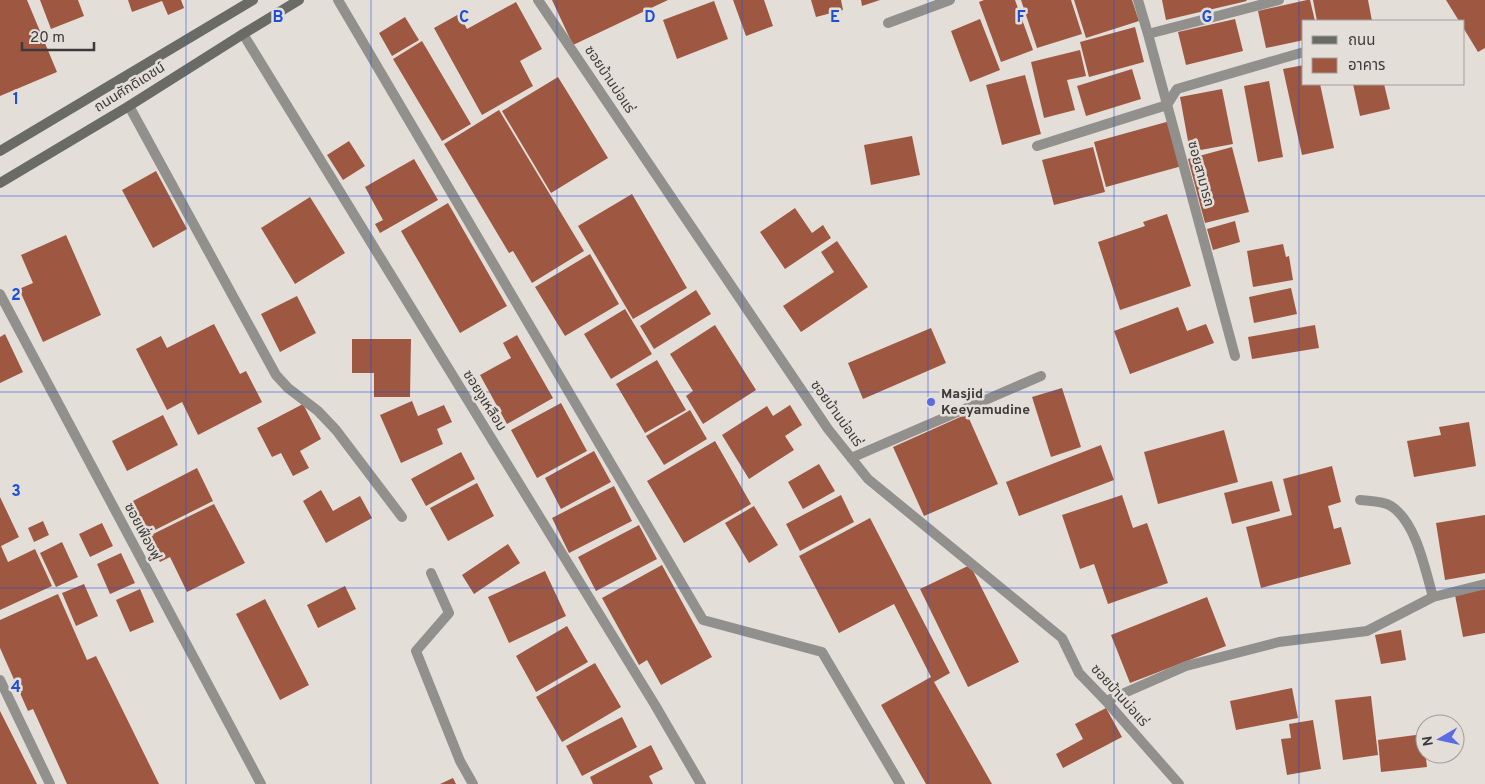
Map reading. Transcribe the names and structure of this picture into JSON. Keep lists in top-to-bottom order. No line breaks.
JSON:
{"streets":{"main road":["ถนนศักดิเดชน์"],"street":["ซอยบ้านบ่อแร่","ซอยสามารถ","ซอยงูเหลือม","ซอยเฟื่องฟู"]},"crossings":[["ถนนศักดิเดชน์","ซอยงูเหลือม"]],"places":["Masjid Keeyamudine"],"legend":["ถนน","อาคาร"],"scale_bar":"20 m","north":"left","grid":{"columns":["B","C","D","E","F","G"],"rows":["1","2","3","4"]}}
